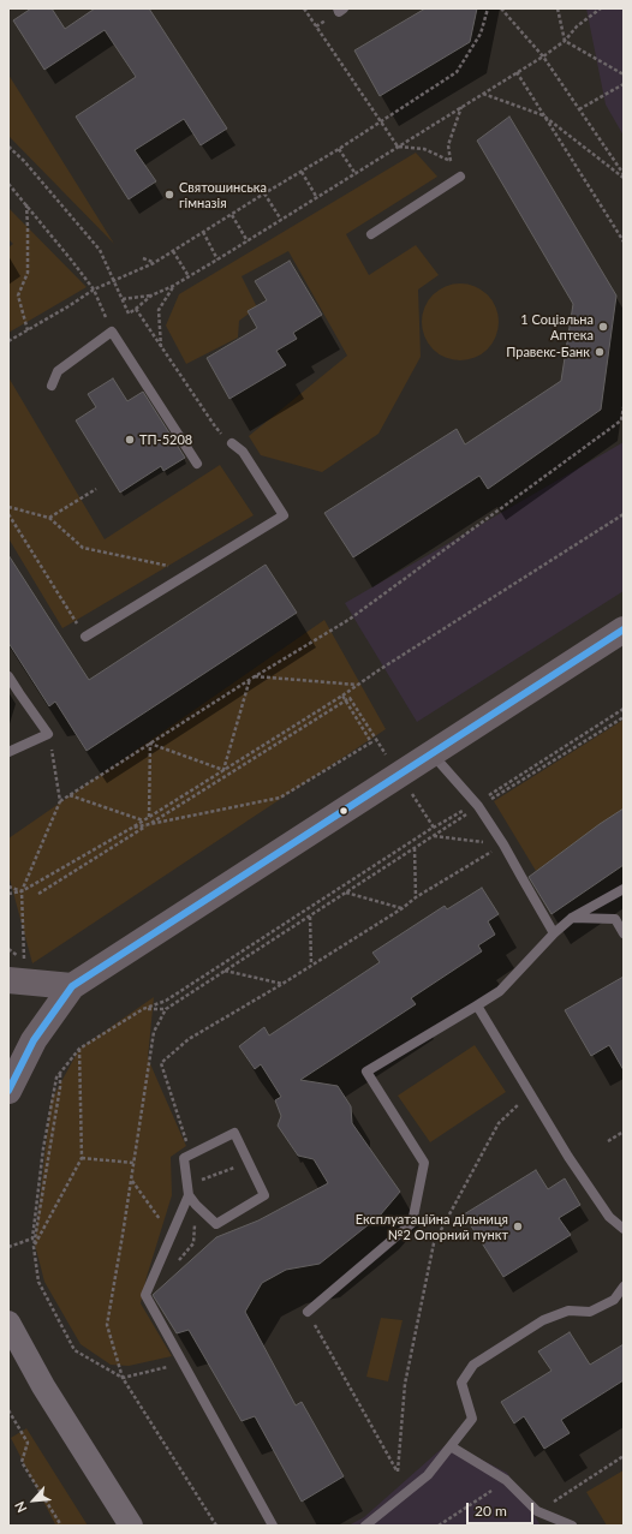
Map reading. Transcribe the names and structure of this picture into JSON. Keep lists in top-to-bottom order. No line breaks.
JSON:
{"places":["Святошинська гімназія","1 Соціальна Аптека","Правекс-Банк","ТП-5208","Експлуатаційна дільниця №2 Опорний пункт"],"scale_bar":"20 m","north":"bottom left"}
